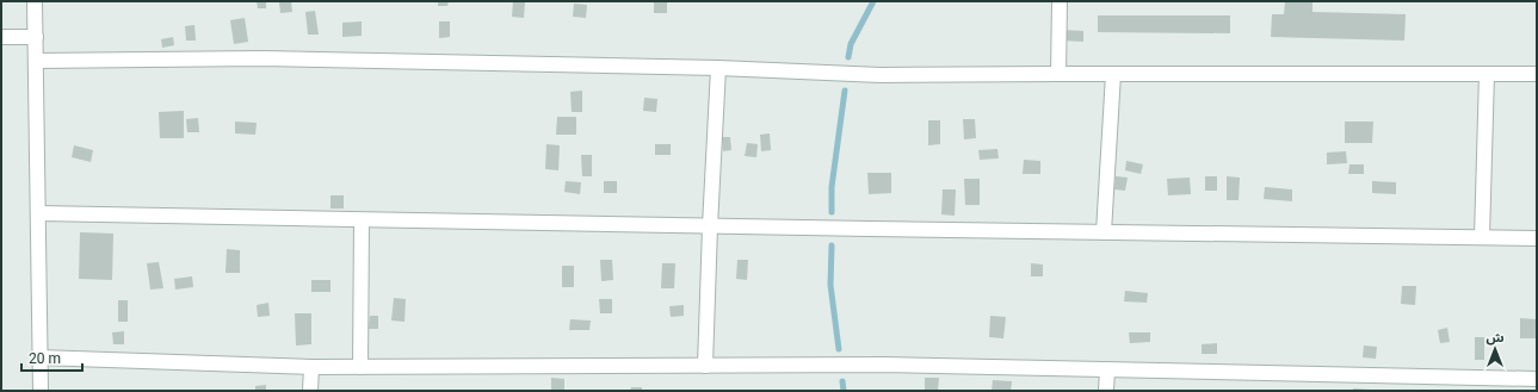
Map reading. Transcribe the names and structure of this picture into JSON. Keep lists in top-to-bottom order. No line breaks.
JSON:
{"scale_bar":"20 m","north":"top"}
